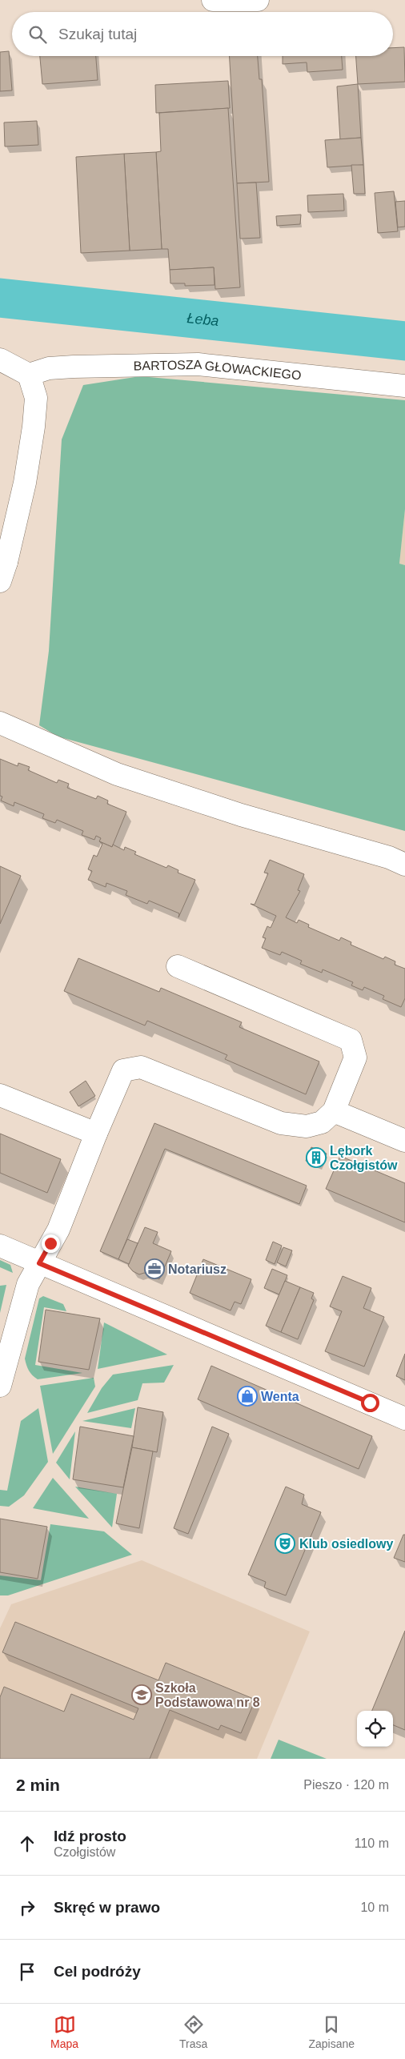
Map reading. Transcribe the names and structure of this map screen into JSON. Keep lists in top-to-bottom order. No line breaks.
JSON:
{"streets":{"street":["BARTOSZA GŁOWACKIEGO"]},"water":["Łeba"],"places":{"building":["Lębork Czołgistów"],"office":["Notariusz"],"shop":["Wenta"],"theatre":["Klub osiedlowy"],"school or university":["Szkoła Podstawowa nr 8"]},"page":{"search":"Szukaj tutaj","heading":["2 min","Pieszo · 120 m"],"list":[["Idź prosto","Czołgistów","110 m"],["Skręć w prawo","10 m"],"Cel podróży"],"nav":["Mapa","Trasa","Zapisane"]}}
